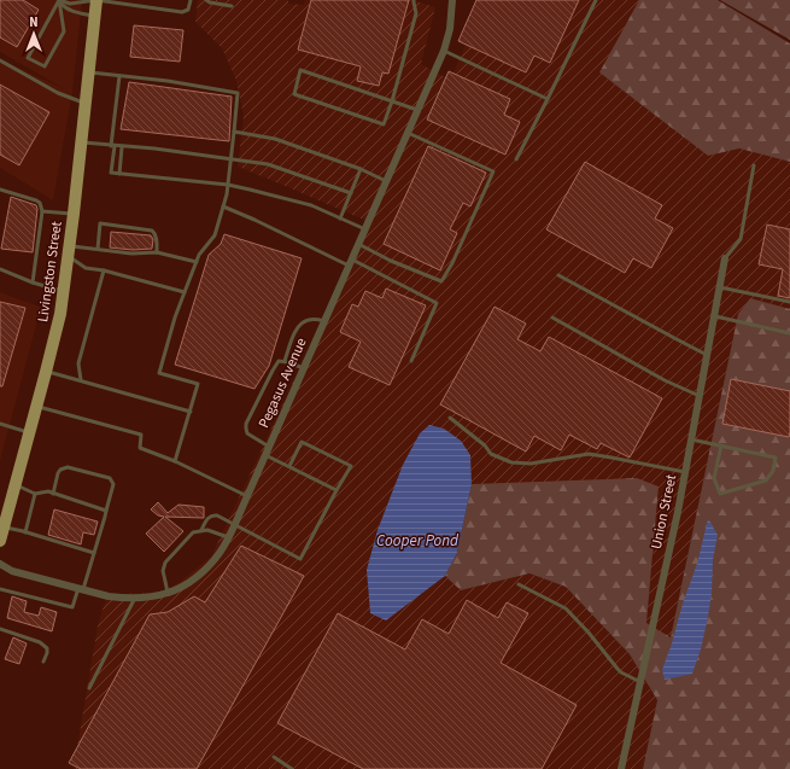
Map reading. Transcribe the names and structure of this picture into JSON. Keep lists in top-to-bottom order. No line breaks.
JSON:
{"streets":{"main road":["Livingston Street"],"street":["Pegasus Avenue","Union Street"]},"water":["Cooper Pond"],"north":"top"}
